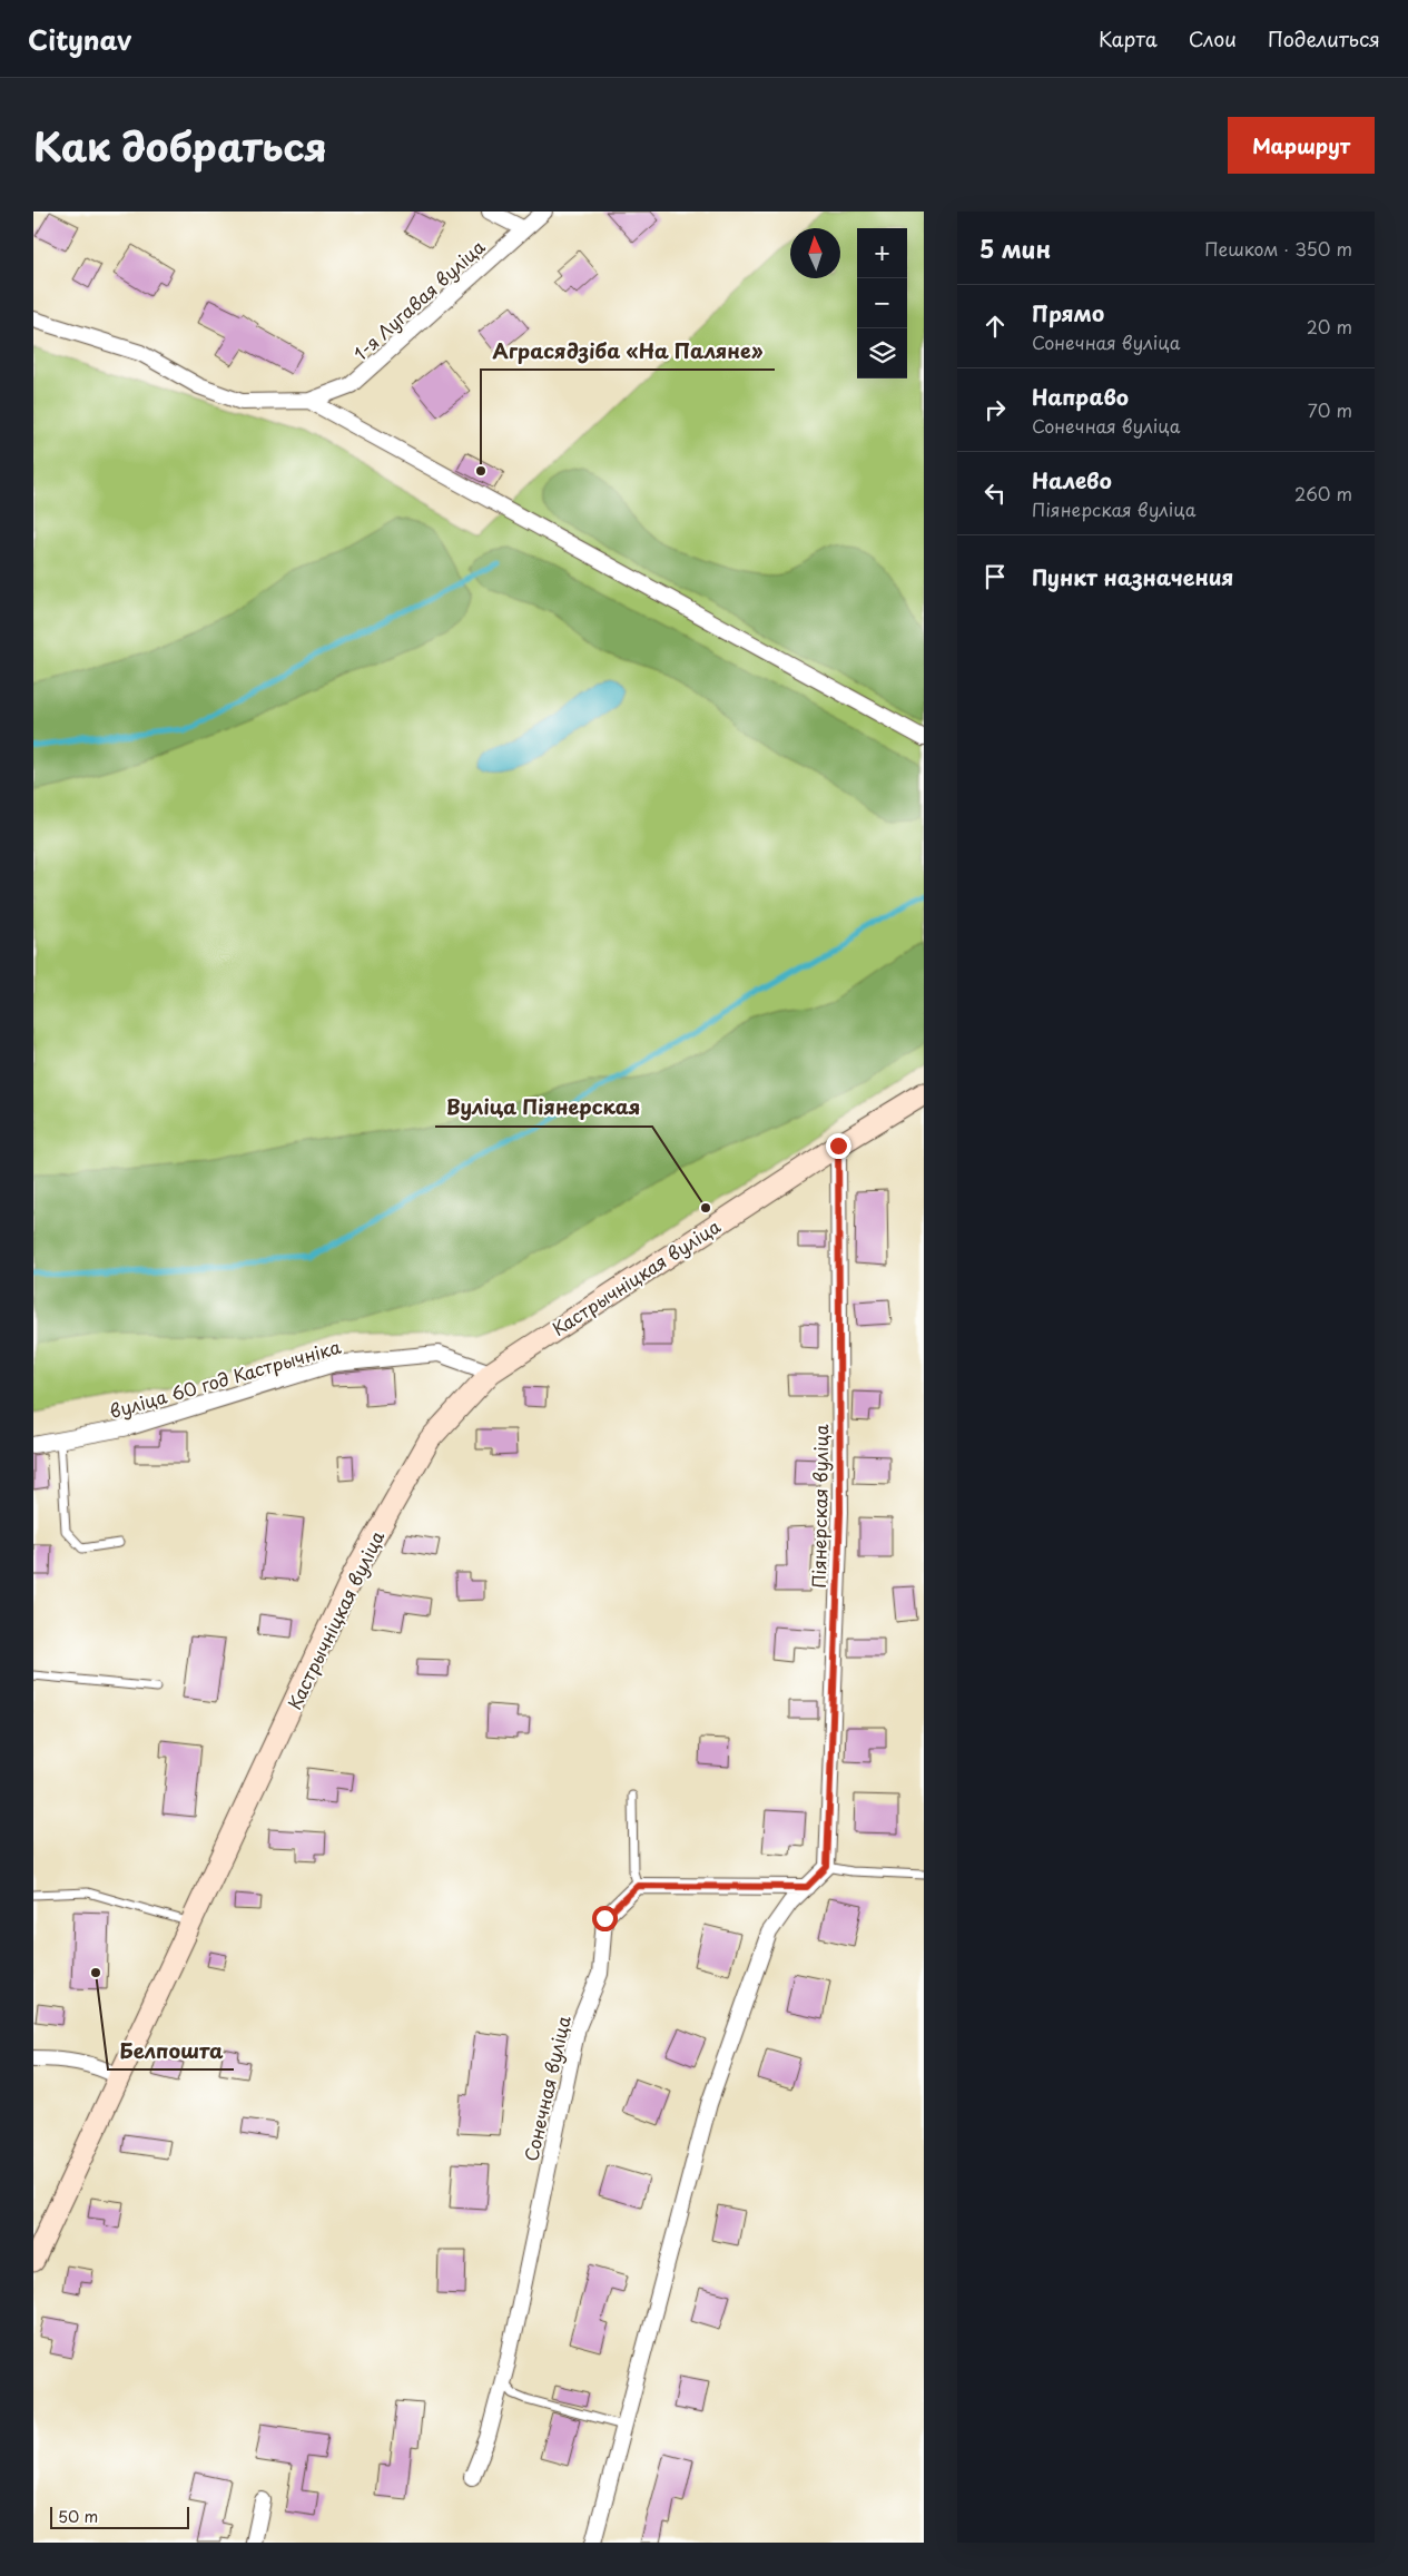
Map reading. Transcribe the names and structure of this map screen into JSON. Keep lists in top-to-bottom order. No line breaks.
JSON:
{"streets":{"street":["1-я Лугавая вуліца","Кастрычніцкая вуліца","вуліца 60 год Кастрычніка","Піянерская вуліца","Сонечная вуліца"]},"crossings":[["Кастрычніцкая вуліца","вуліца 60 год Кастрычніка"],["Кастрычніцкая вуліца","Піянерская вуліца"]],"places":["Аграсядзіба «На Паляне»","Вуліца Піянерская","Белпошта"],"scale_bar":"50 m","north":"top","page":{"header":"Citynav","nav":["Карта","Слои","Поделиться"],"title":"Как добраться","buttons":"Маршрут","heading":["5 мин","Пешком · 350 m"],"map_buttons":["+","−"],"list":[["Прямо","Сонечная вуліца","20 m"],["Направо","Сонечная вуліца","70 m"],["Налево","Піянерская вуліца","260 m"],"Пункт назначения"],"scale":"50 m"}}
